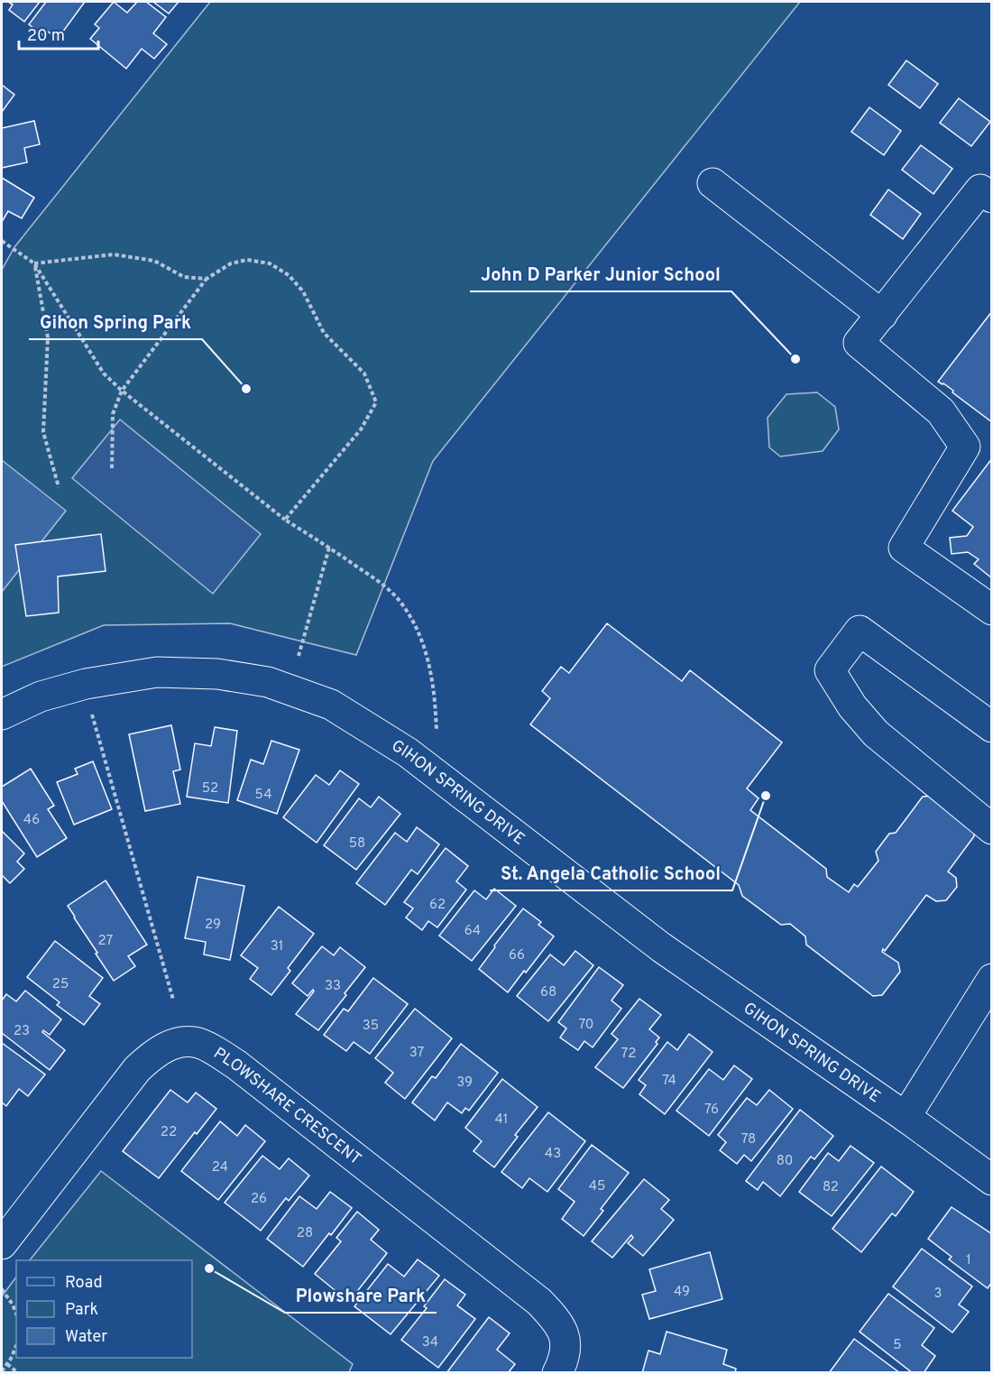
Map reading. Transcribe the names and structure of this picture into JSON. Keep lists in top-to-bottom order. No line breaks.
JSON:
{"streets":{"street":["GIHON SPRING DRIVE","PLOWSHARE CRESCENT"]},"places":["John D Parker Junior School","Gihon Spring Park","St. Angela Catholic School","Plowshare Park"],"house_numbers":["52","54","46","58","62","29","64","27","31","66","25","33","68","70","35","23","37","72","74","39","76","41","22","78","43","80","24","45","82","26","28","1","49","3","34","5"],"legend":["Road","Park","Water"],"scale_bar":"20 m"}
